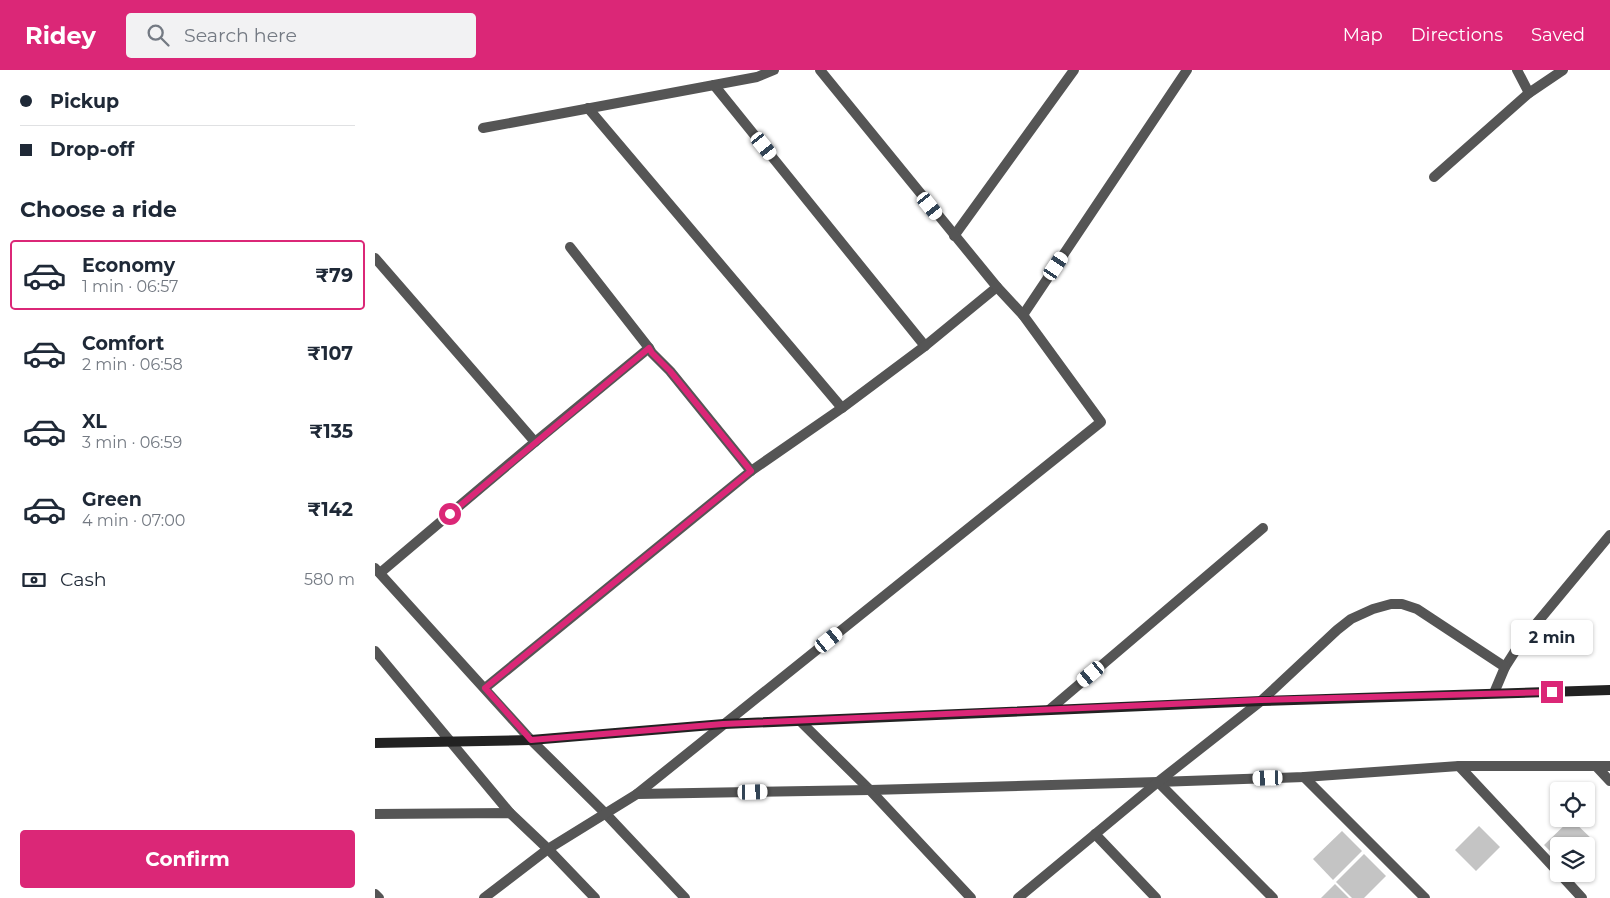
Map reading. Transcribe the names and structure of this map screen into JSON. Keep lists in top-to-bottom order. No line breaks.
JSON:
{"page":{"header":"Ridey","search":"Search here","nav":["Map","Directions","Saved"],"banner":["Pickup","Drop-off"],"heading":"Choose a ride","list":[{"name":"Economy","note":"1 min · 06:57","value":"₹79"},{"name":"Comfort","note":"2 min · 06:58","value":"₹107"},{"name":"XL","note":"3 min · 06:59","value":"₹135"},{"name":"Green","note":"4 min · 07:00","value":"₹142"}],"pay":["Cash","580 m"],"bubble":"2 min","buttons":"Confirm"}}
